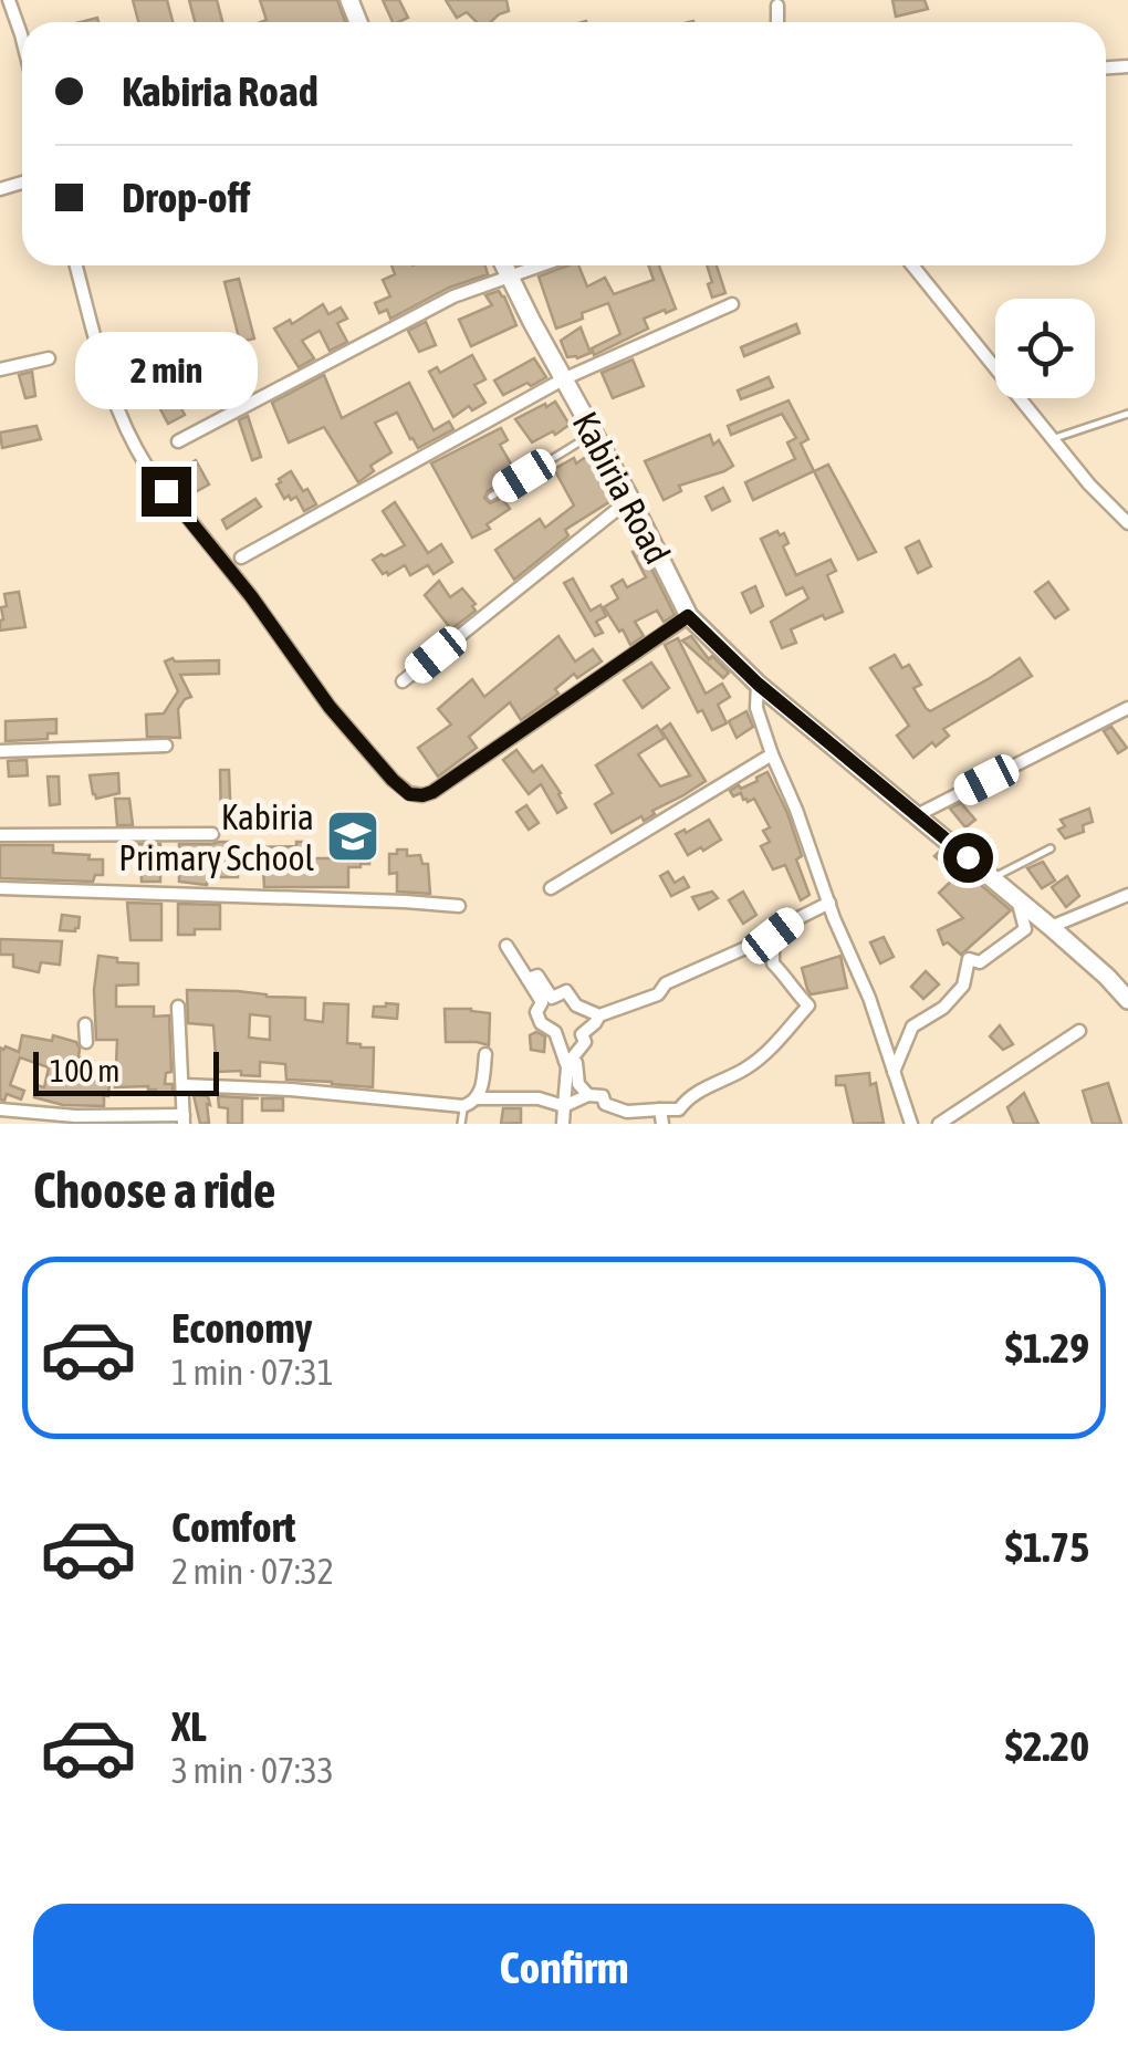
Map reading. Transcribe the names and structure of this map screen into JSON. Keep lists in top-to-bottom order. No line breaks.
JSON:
{"streets":{"main road":["Kabiria Road"]},"places":{"school or university":["Kabiria Primary School"]},"scale_bar":"100 m","page":{"banner":["Kabiria Road","Drop-off"],"bubble":"2 min","scale":"100 m","heading":"Choose a ride","list":[{"name":"Economy","note":"1 min · 07:31","value":"$1.29"},{"name":"Comfort","note":"2 min · 07:32","value":"$1.75"},{"name":"XL","note":"3 min · 07:33","value":"$2.20"}],"buttons":"Confirm"}}
